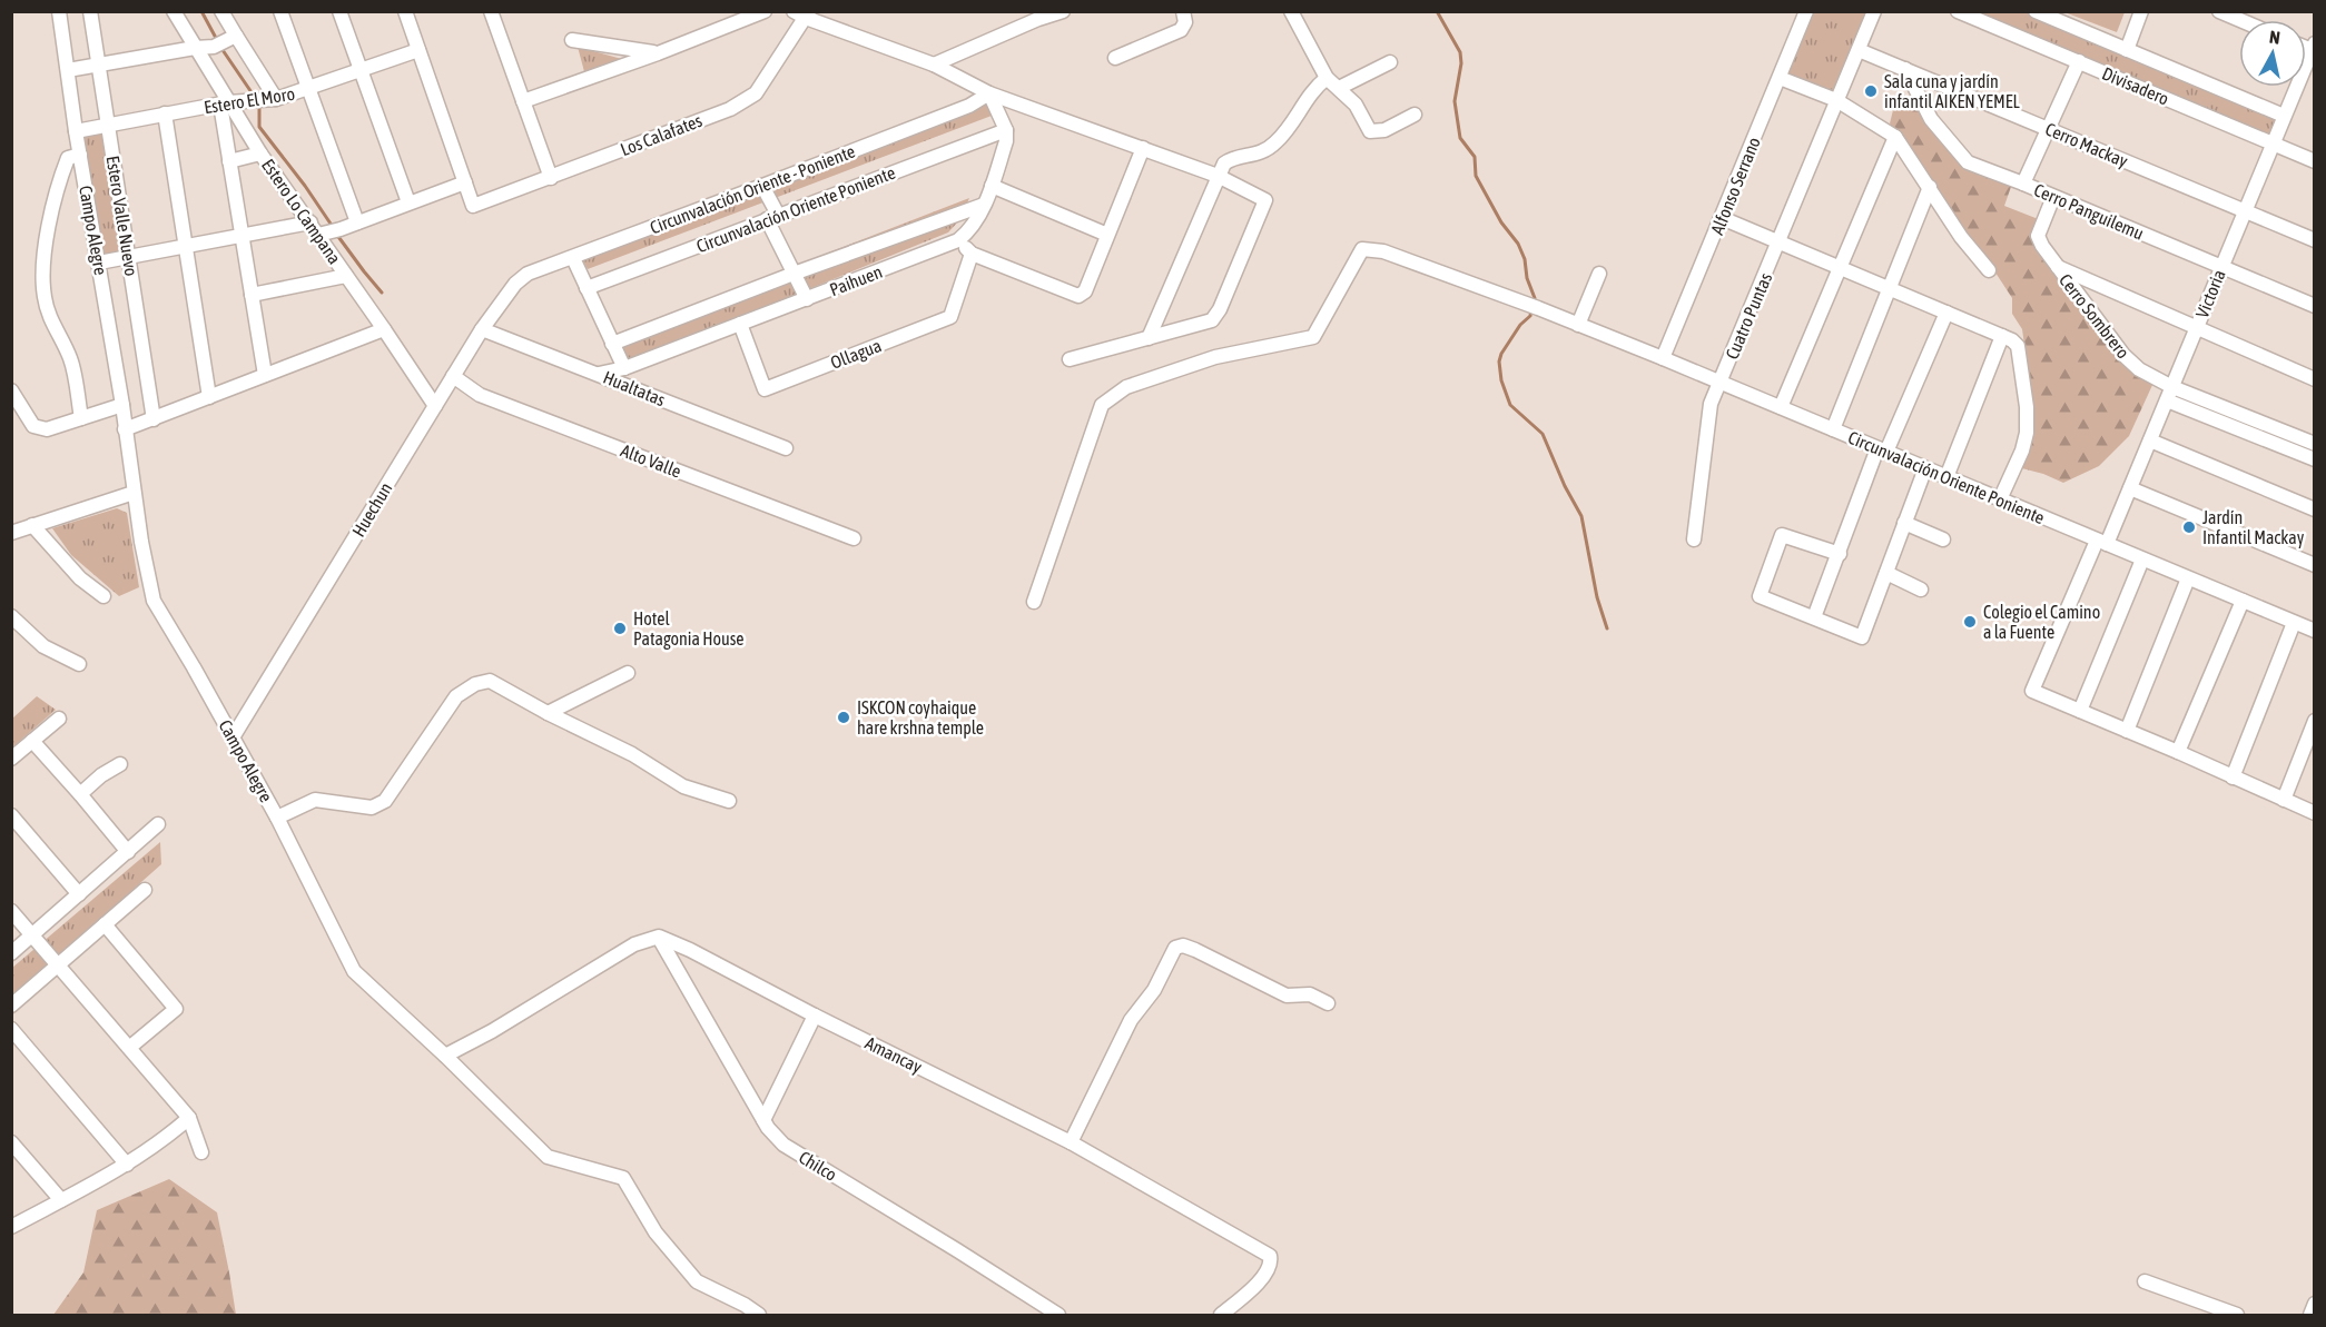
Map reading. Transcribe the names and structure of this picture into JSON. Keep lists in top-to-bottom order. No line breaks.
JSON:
{"streets":{"street":["Divisadero","Estero El Moro","Los Calafates","Cerro Mackay","Alfonso Serrano","Circunvalación Oriente - Poniente","Circunvalación Oriente Poniente","Estero Lo Campana","Cerro Panguilemu","Estero Valle Nuevo","Campo Alegre","Paihuen","Victoria","Cuatro Puntas","Cerro Sombrero","Ollagua","Hualtatas","Alto Valle","Huechun","Amancay","Chilco"]},"crossings":[["Divisadero","Victoria"],["Estero El Moro","Estero Lo Campana"],["Estero El Moro","Estero Valle Nuevo"],["Estero El Moro","Campo Alegre"],["Cerro Mackay","Cerro Panguilemu"],["Cerro Mackay","Victoria"],["Cerro Mackay","Cuatro Puntas"],["Alfonso Serrano","Circunvalación Oriente Poniente"],["Circunvalación Oriente - Poniente","Huechun"],["Circunvalación Oriente Poniente","Paihuen"],["Circunvalación Oriente Poniente","Victoria"],["Circunvalación Oriente Poniente","Cuatro Puntas"],["Estero Lo Campana","Huechun"],["Cerro Panguilemu","Victoria"],["Cerro Panguilemu","Cerro Sombrero"],["Campo Alegre","Huechun"],["Paihuen","Ollagua"],["Paihuen","Hualtatas"],["Victoria","Cerro Sombrero"],["Hualtatas","Huechun"],["Alto Valle","Huechun"],["Amancay","Chilco"]],"places":["Sala cuna y jardín infantil AIKEN YEMEL","Jardín Infantil Mackay","Colegio el Camino a la Fuente","Hotel Patagonia House","ISKCON coyhaique hare krshna temple"],"north":"top"}
